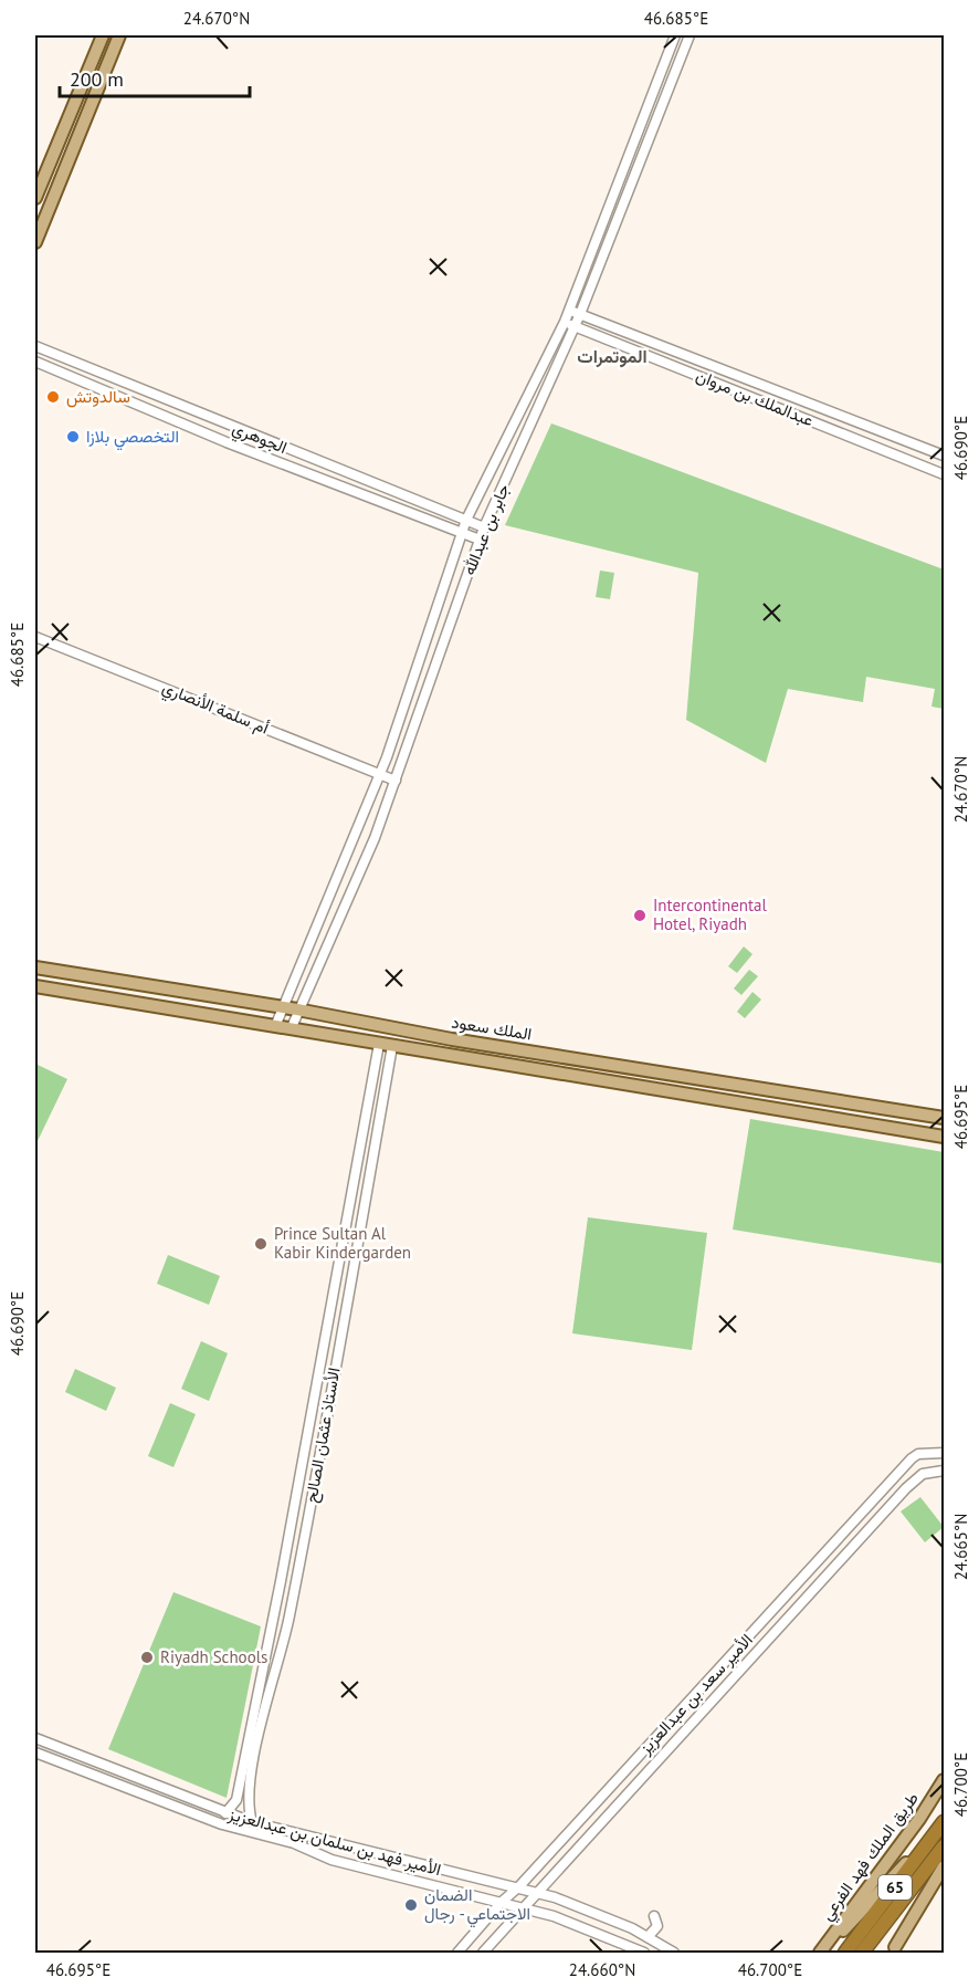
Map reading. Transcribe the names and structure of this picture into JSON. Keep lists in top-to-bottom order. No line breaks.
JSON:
{"streets":{"highway":["65"],"main road":["الملك سعود","طريق الملك فهد الفرعي"],"street":["عبدالملك بن مروان","الجوهري","جابر بن عبدالله","أم سلمة الأنصاري","الأستاذ عثمان الصالح","الأمير سعد بن عبدالعزيز","الأمير فهد بن سلمان بن عبدالعزيز"]},"crossings":[["عبدالملك بن مروان","جابر بن عبدالله"],["الجوهري","جابر بن عبدالله"],["جابر بن عبدالله","أم سلمة الأنصاري"],["جابر بن عبدالله","الملك سعود"],["الملك سعود","الأستاذ عثمان الصالح"],["الأستاذ عثمان الصالح","الأمير فهد بن سلمان بن عبدالعزيز"],["الأمير سعد بن عبدالعزيز","الأمير فهد بن سلمان بن عبدالعزيز"]],"districts":["الموتمرات"],"places":["سالدوتش","التخصصي بلازا","Intercontinental Hotel, Riyadh","Prince Sultan Al Kabir Kindergarden","Riyadh Schools","الضمان الاجتماعي - رجال"],"scale_bar":"200 m","coordinates":["24.670°N","46.685°E","46.690°E","46.695°E","24.665°N","46.700°E","24.660°N"]}
